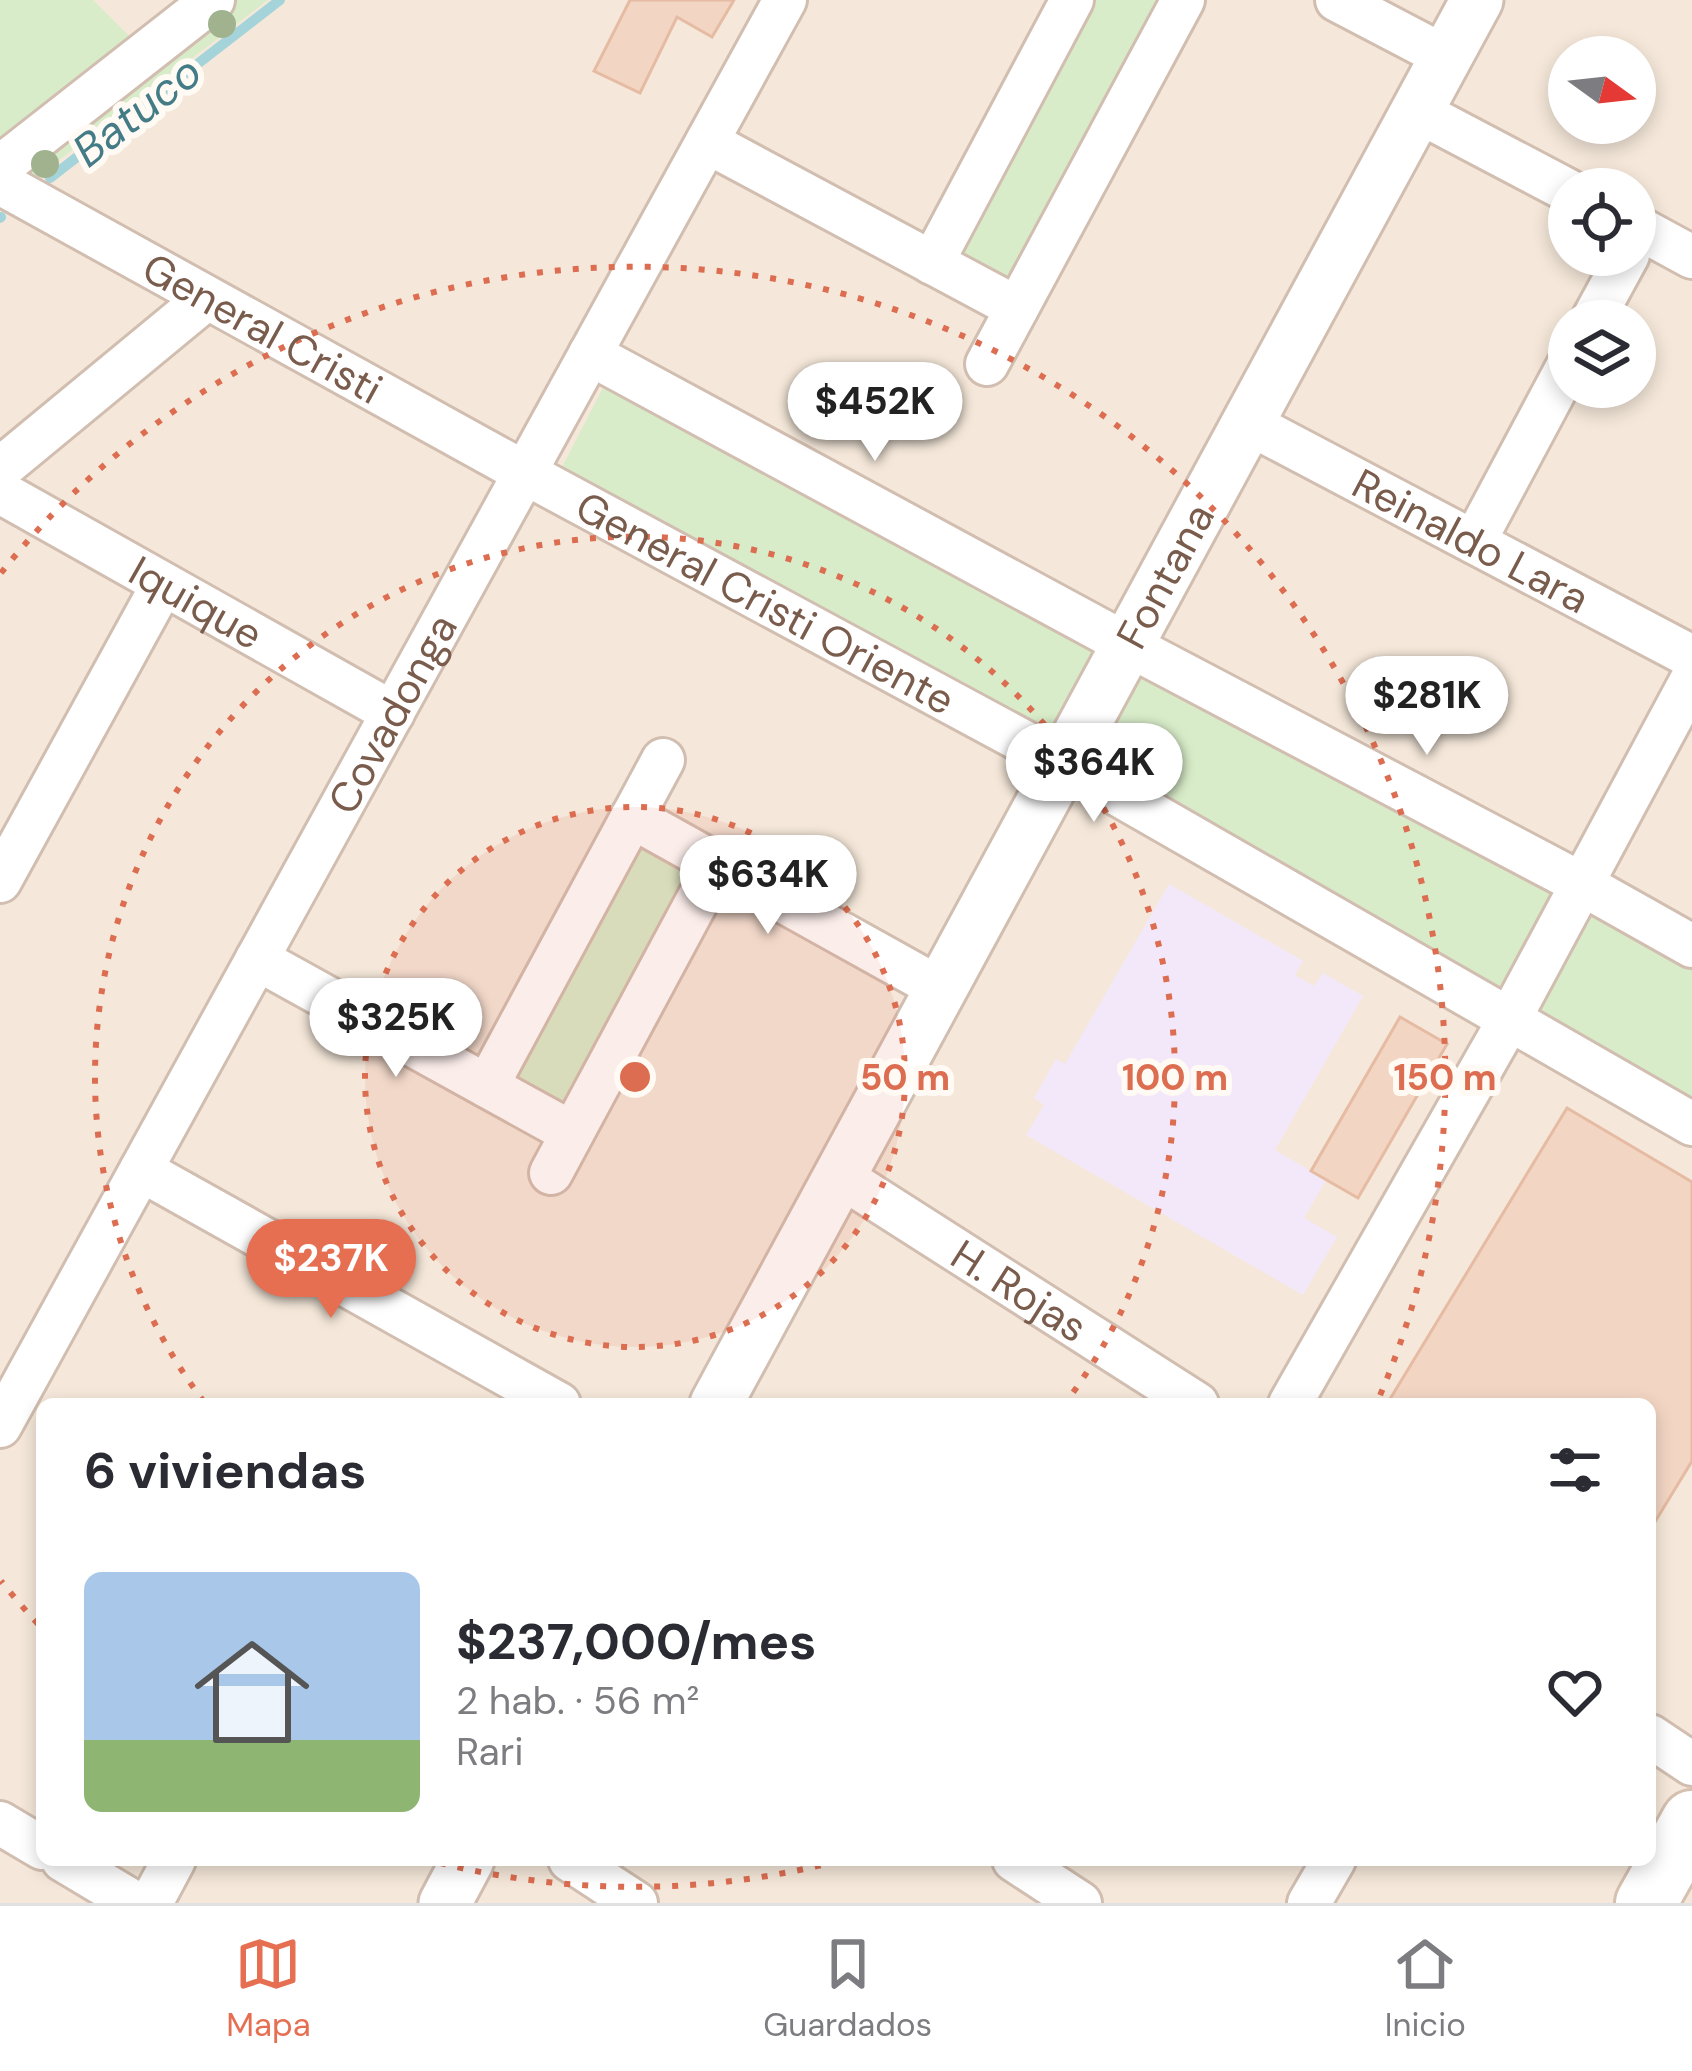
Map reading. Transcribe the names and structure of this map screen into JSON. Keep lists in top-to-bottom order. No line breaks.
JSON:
{"streets":{"street":["General Cristi","Reinaldo Lara","Fontana","General Cristi Oriente","Iquique","Covadonga","H. Rojas"]},"crossings":[["General Cristi","General Cristi Oriente"],["General Cristi","Covadonga"],["Reinaldo Lara","Fontana"],["Fontana","General Cristi Oriente"],["Fontana","H. Rojas"],["General Cristi Oriente","Covadonga"],["Iquique","Covadonga"]],"water":["Batuco"],"north":"right","page":{"price":["$452K","$281K","$364K","$634K","$325K","$237K"],"heading":"6 viviendas","list":[{"name":"$237,000/mes","note":"2 hab. · 56 m² · Rari"}],"tabs":["Mapa","Guardados","Inicio"]},"rings":["50 m","100 m","150 m"]}
